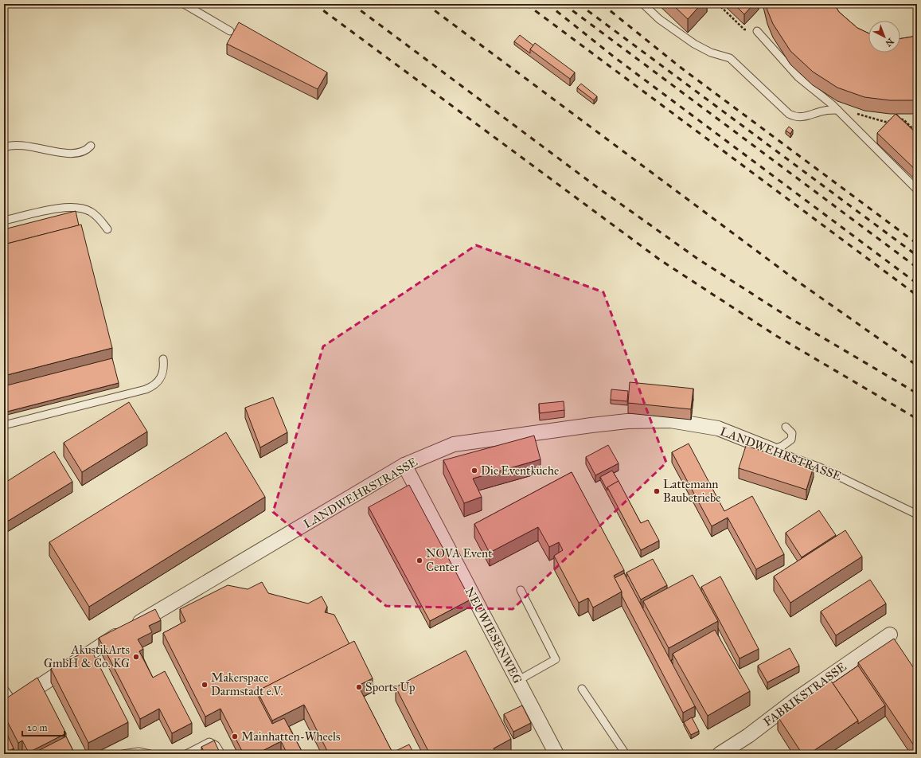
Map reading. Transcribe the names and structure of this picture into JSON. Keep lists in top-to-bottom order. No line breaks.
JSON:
{"streets":{"street":["LANDWEHRSTRASSE","NEUWIESENWEG","FABRIKSTRASSE"]},"crossings":[["LANDWEHRSTRASSE","NEUWIESENWEG"]],"places":["Die Eventküche","Lattemann Baubetriebe","NOVA Event Center","AkustikArts GmbH & Co. KG","Makerspace Darmstadt e.V.","Sports Up","Mainhatten-Wheels"],"scale_bar":"20 m","north":"bottom right"}
